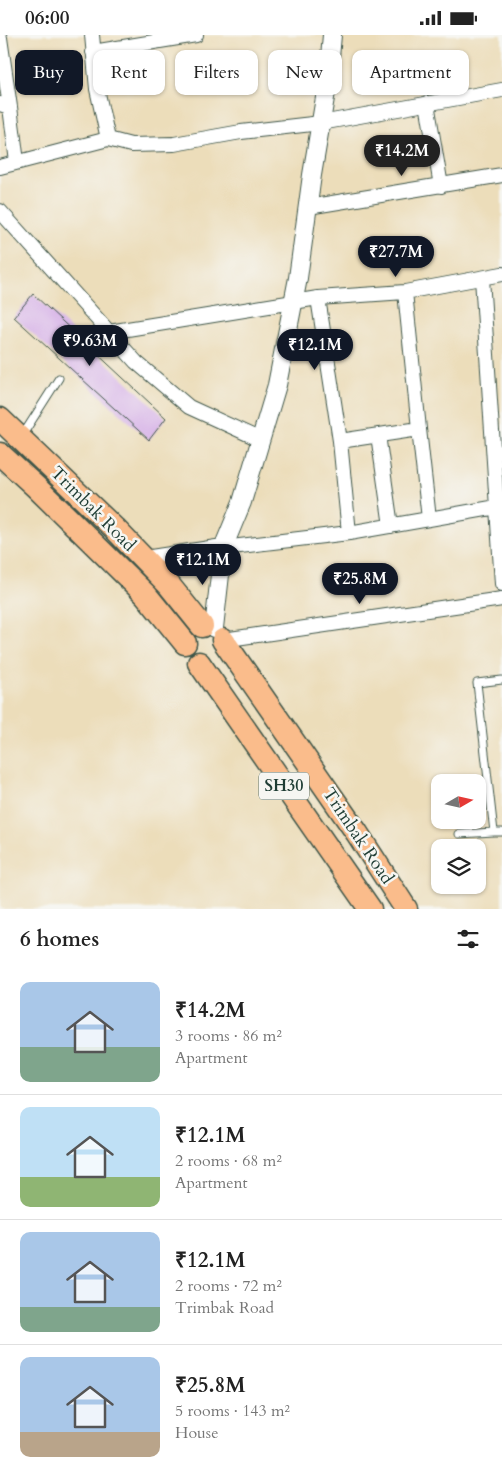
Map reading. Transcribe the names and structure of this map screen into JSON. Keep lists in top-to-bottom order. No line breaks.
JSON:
{"streets":{"highway":["Trimbak Road","SH30"]},"north":"right","page":{"status":"06:00","chip":["Buy","Rent","Filters","New","Apartment"],"price":["₹14.2M","₹27.7M","₹9.63M","₹12.1M","₹12.1M","₹25.8M"],"heading":"6 homes","list":[{"name":"₹14.2M","note":"3 rooms · 86 m² · Apartment"},{"name":"₹12.1M","note":"2 rooms · 68 m² · Apartment"},{"name":"₹12.1M","note":"2 rooms · 72 m² · Trimbak Road"},{"name":"₹25.8M","note":"5 rooms · 143 m² · House"}]}}
